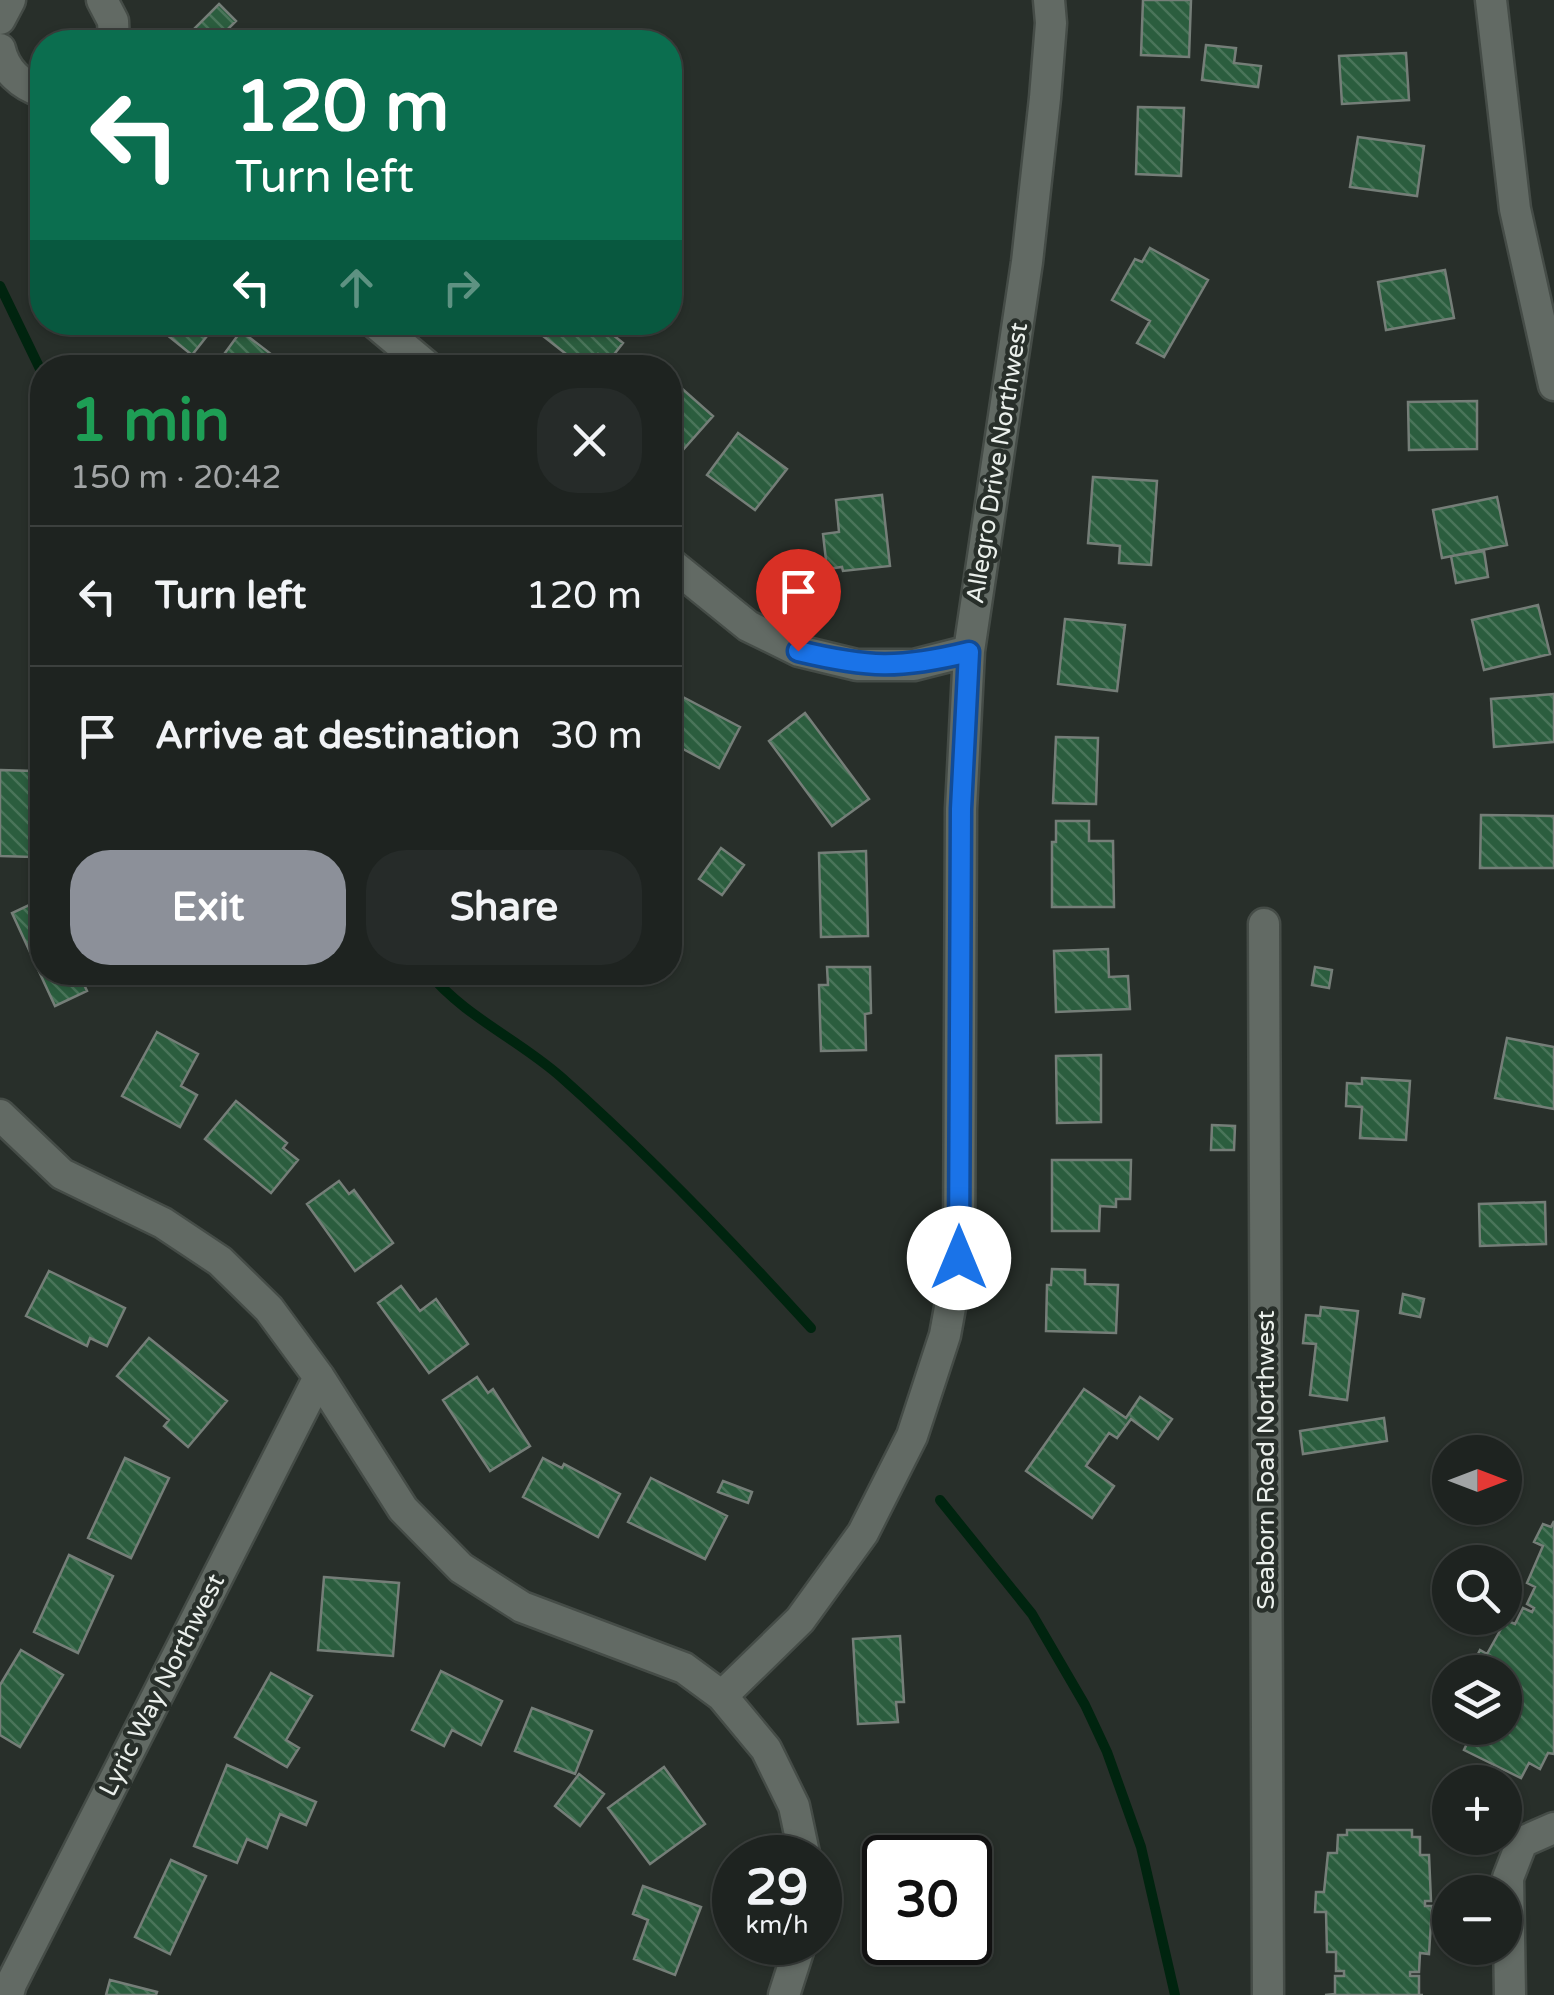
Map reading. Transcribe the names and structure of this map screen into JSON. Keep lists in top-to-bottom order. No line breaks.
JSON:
{"streets":{"street":["Allegro Drive Northwest","Seaborn Road Northwest","Lyric Way Northwest"]},"north":"right","page":{"turn":["120 m","Turn left"],"heading":["1 min","150 m · 20:42"],"list":[{"name":"Turn left","value":"120 m"},{"name":"Arrive at destination","value":"30 m"}],"buttons":["Exit","Share"],"map_buttons":["+","−"],"speed":"29 km/h","limit":"30"}}
